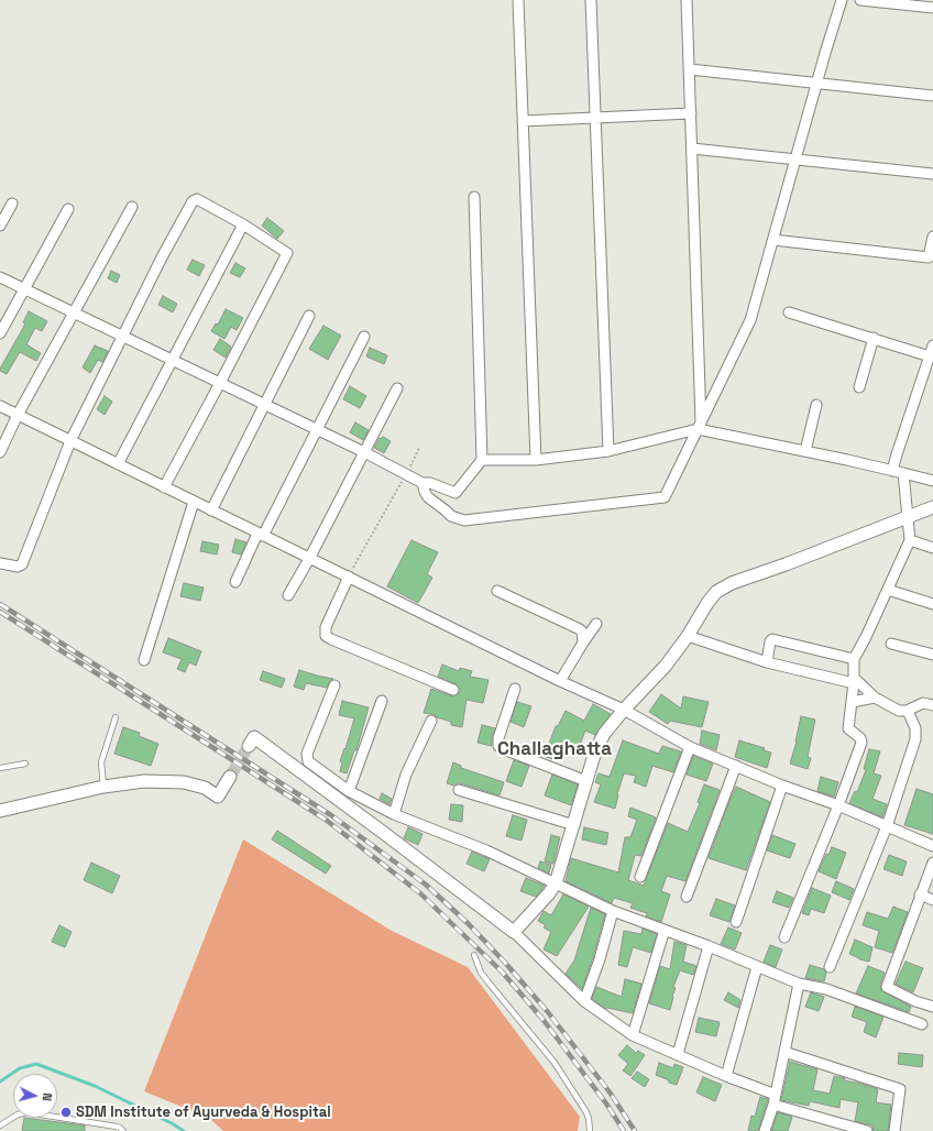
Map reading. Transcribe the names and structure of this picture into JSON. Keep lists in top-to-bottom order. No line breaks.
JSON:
{"districts":["Challaghatta"],"places":["SDM Institute of Ayurveda & Hospital"],"north":"right"}
